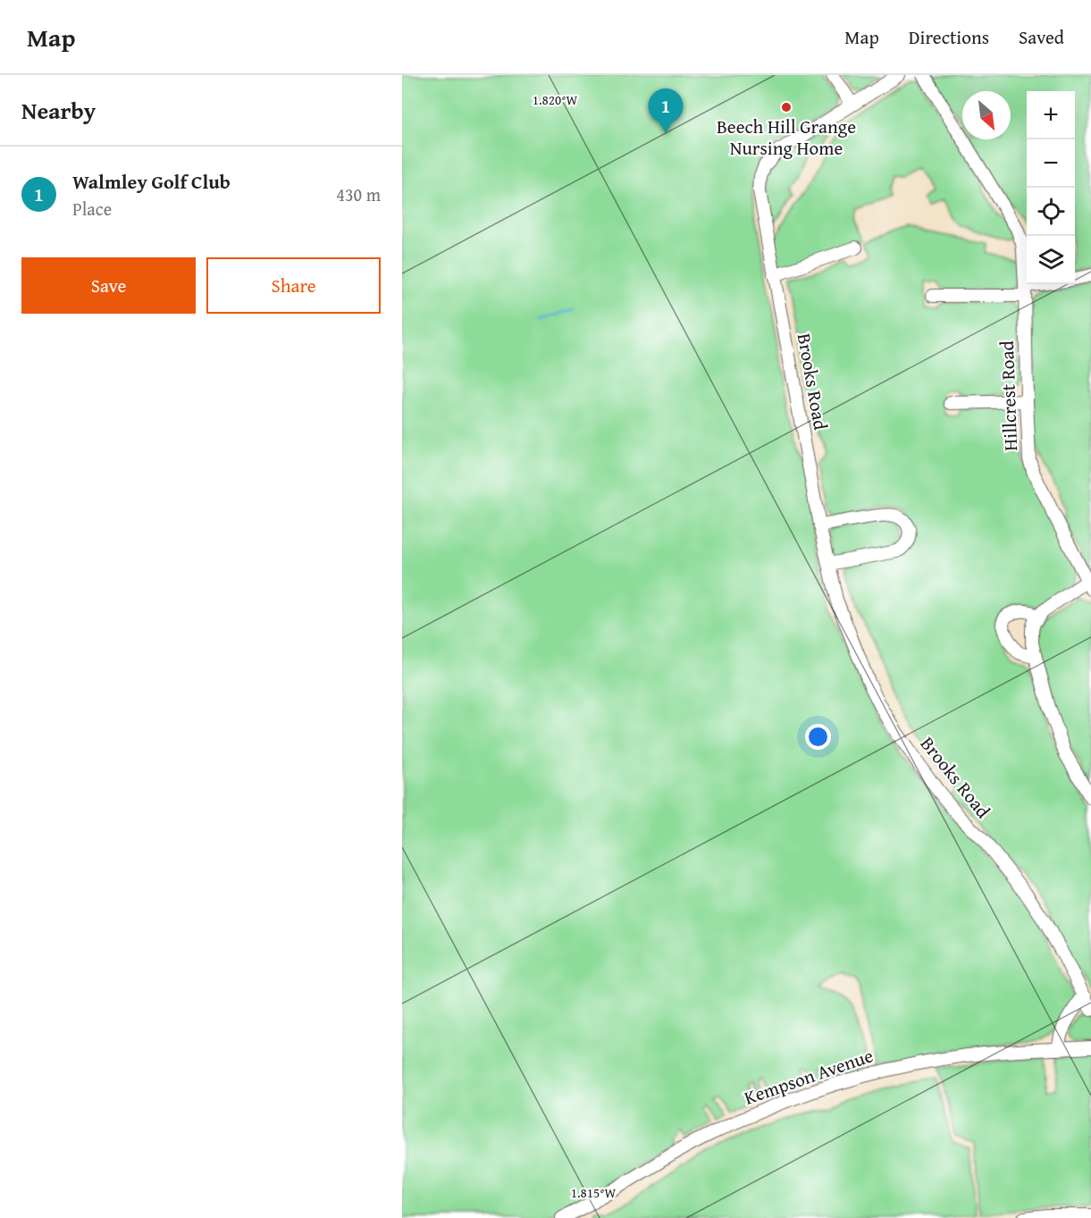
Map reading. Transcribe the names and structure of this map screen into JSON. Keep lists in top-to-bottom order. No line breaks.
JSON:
{"streets":{"street":["Brooks Road","Hillcrest Road","Kempson Avenue"]},"places":["Beech Hill Grange Nursing Home"],"north":"bottom right","page":{"header":"Map","nav":["Map","Directions","Saved"],"heading":"Nearby","pins":"1","map_buttons":["+","−"],"list":[{"mark":"1","name":"Walmley Golf Club","note":"Place","value":"430 m"}],"buttons":["Save","Share"]},"coordinates":["1.820°W","1.815°W"]}
